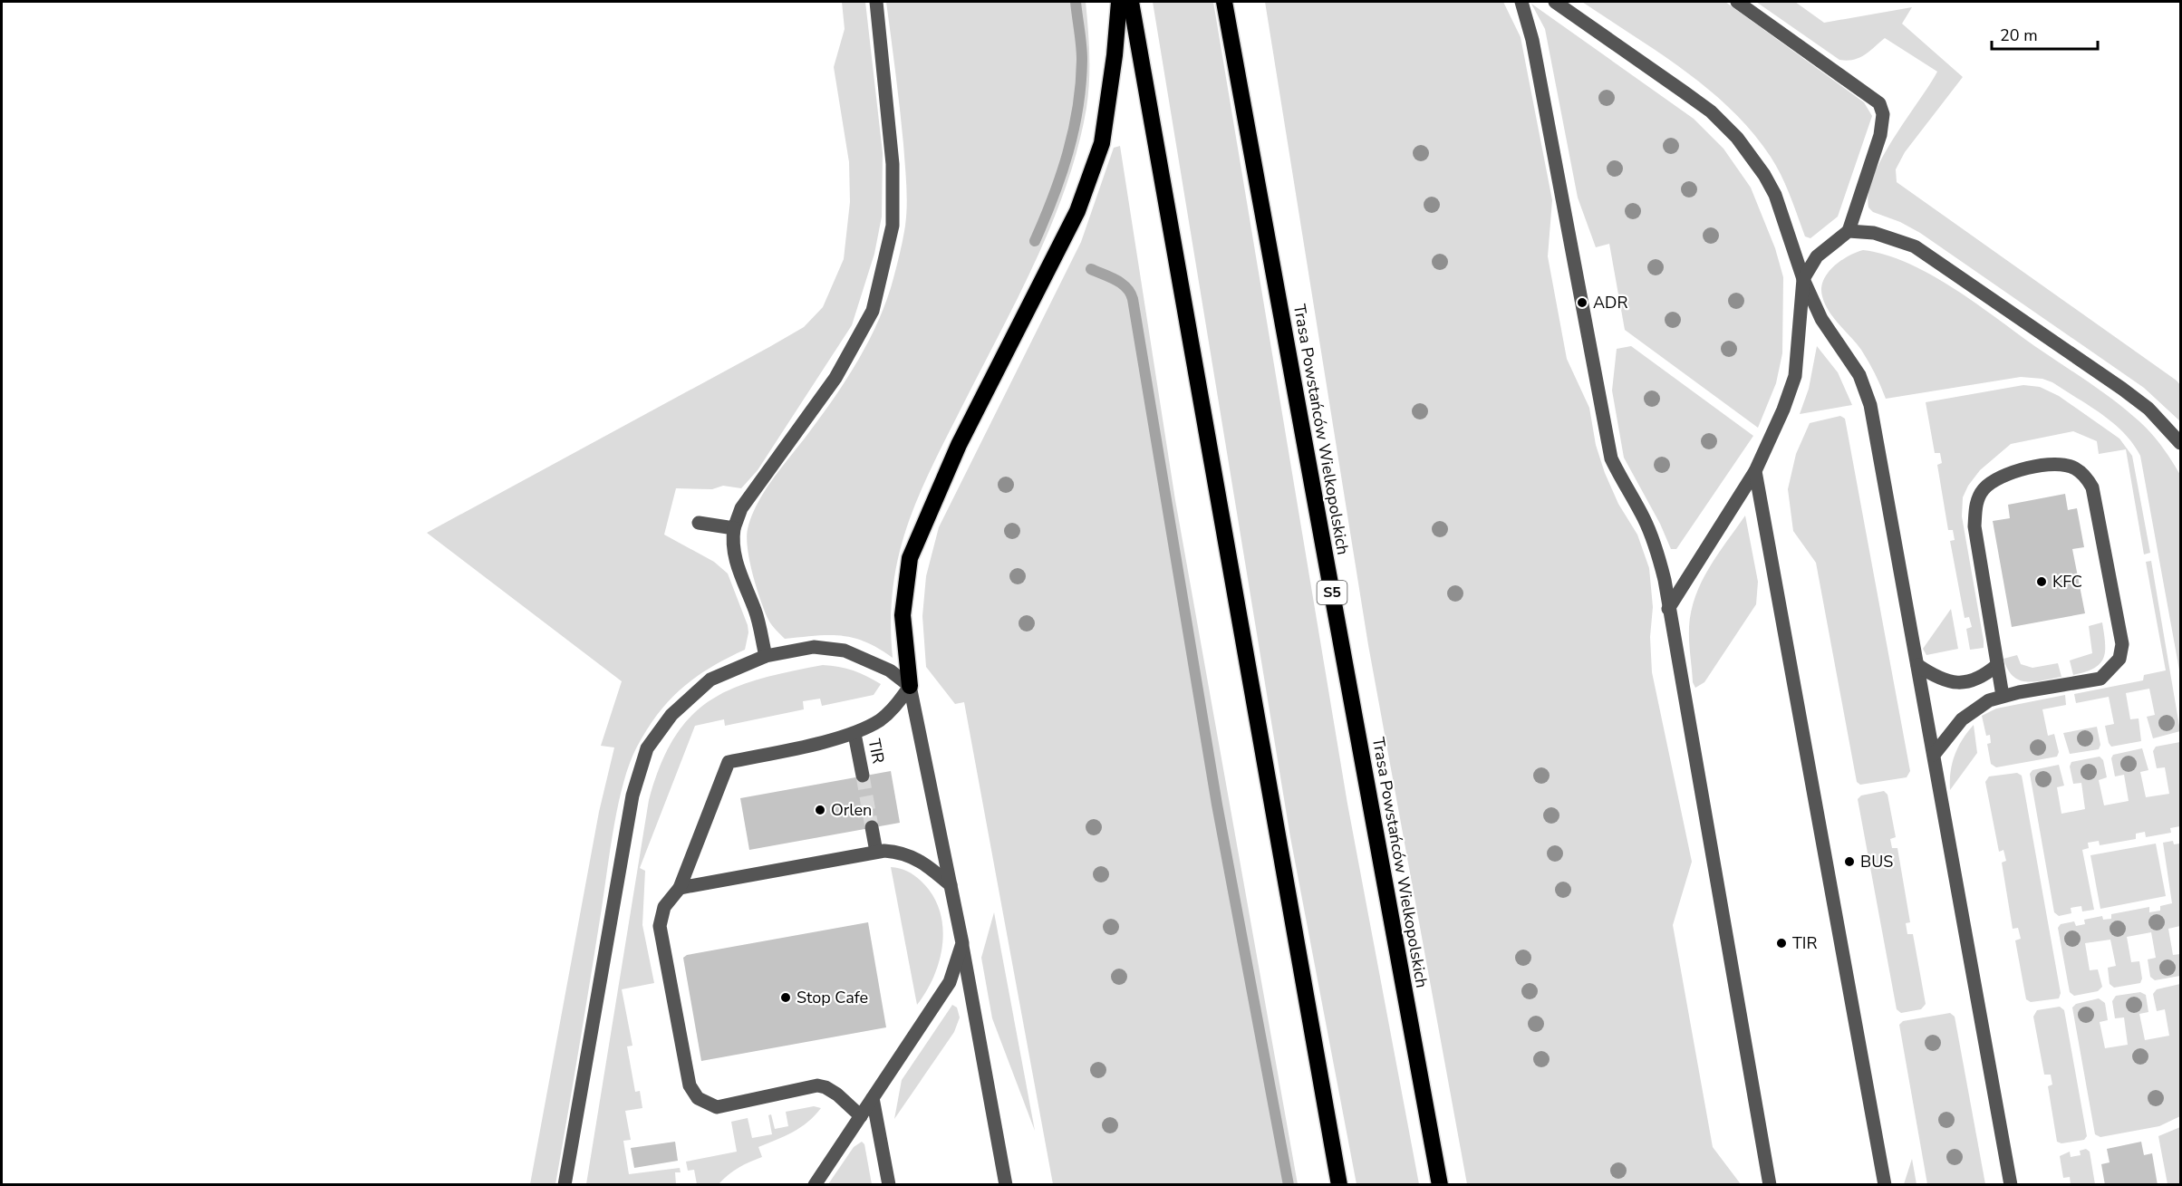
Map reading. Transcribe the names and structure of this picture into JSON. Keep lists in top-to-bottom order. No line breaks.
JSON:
{"streets":{"highway":["Trasa Powstańców Wielkopolskich","S5"],"lane":["TIR"]},"places":["ADR","KFC","Orlen","BUS","TIR","Stop Cafe"],"scale_bar":"20 m"}
